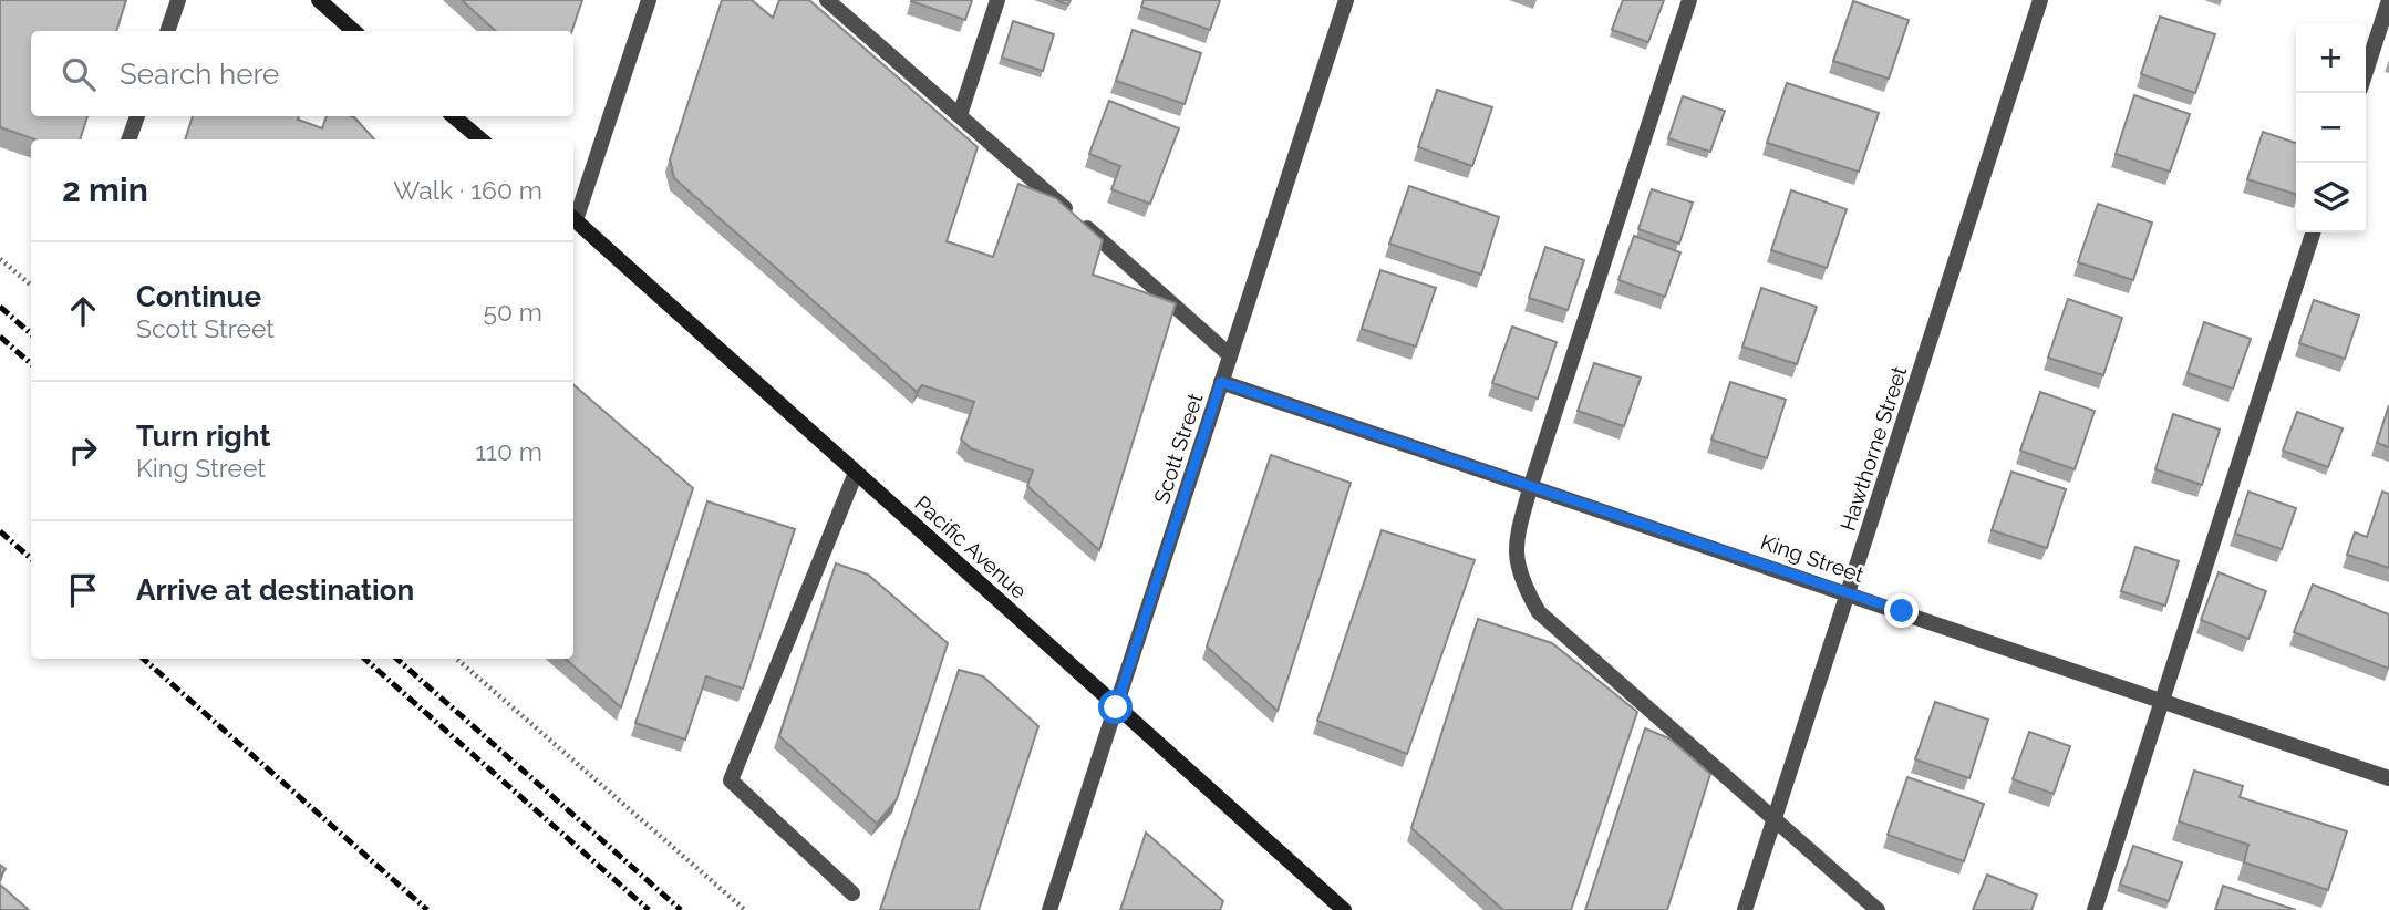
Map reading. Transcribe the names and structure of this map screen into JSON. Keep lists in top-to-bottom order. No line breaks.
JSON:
{"streets":{"street":["Scott Street","Hawthorne Street","Pacific Avenue","King Street"]},"crossings":[["Scott Street","Pacific Avenue"],["Scott Street","King Street"],["Hawthorne Street","King Street"]],"page":{"map_buttons":["+","−"],"search":"Search here","heading":["2 min","Walk · 160 m"],"list":[["Continue","Scott Street","50 m"],["Turn right","King Street","110 m"],"Arrive at destination"]}}
